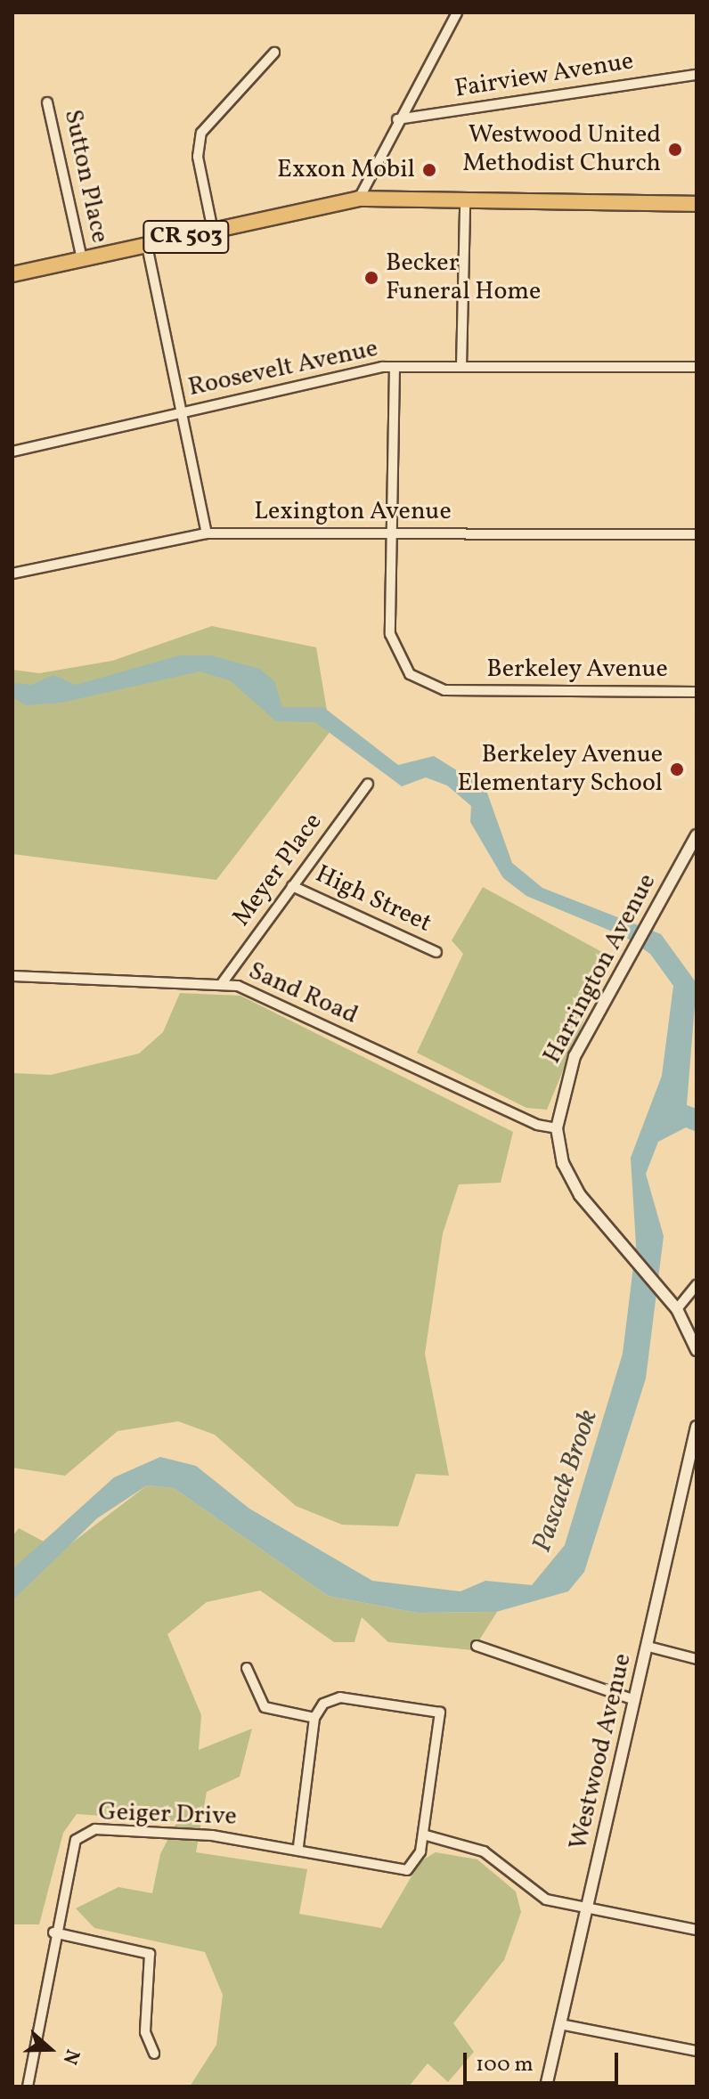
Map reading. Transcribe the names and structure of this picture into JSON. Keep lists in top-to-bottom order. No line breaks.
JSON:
{"streets":{"main road":["CR 503"],"street":["Fairview Avenue","Sutton Place","Roosevelt Avenue","Lexington Avenue","Berkeley Avenue","Meyer Place","High Street","Harrington Avenue","Sand Road","Westwood Avenue","Geiger Drive"]},"crossings":[["Sutton Place","CR 503"],["Roosevelt Avenue","Berkeley Avenue"],["Lexington Avenue","Berkeley Avenue"],["Meyer Place","High Street"],["Meyer Place","Sand Road"],["Harrington Avenue","Sand Road"]],"water":["Pascack Brook"],"places":["Westwood United Methodist Church","Exxon Mobil","Becker Funeral Home","Berkeley Avenue Elementary School"],"scale_bar":"100 m","north":"right"}
